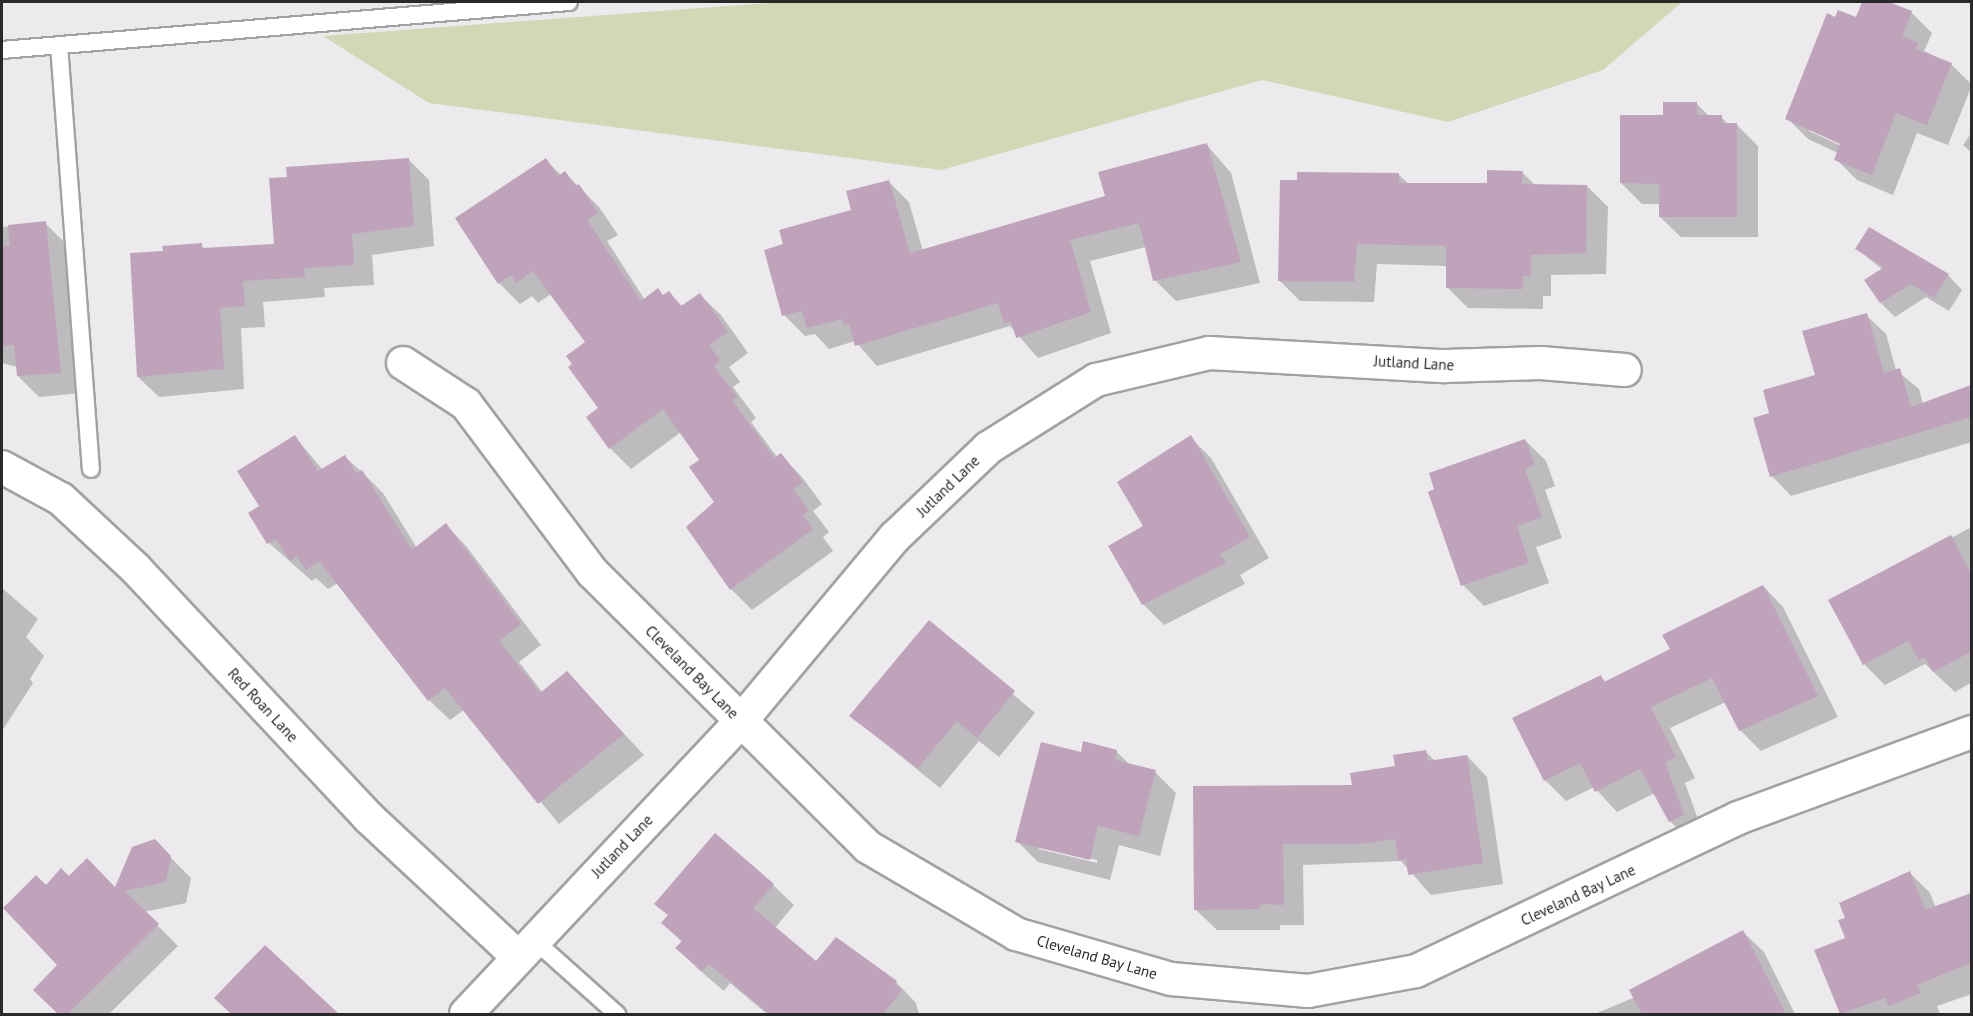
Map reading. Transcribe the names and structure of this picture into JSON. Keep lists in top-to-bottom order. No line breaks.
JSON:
{"streets":{"street":["Jutland Lane","Cleveland Bay Lane","Red Roan Lane"]},"crossings":[["Jutland Lane","Cleveland Bay Lane"],["Jutland Lane","Red Roan Lane"]]}
